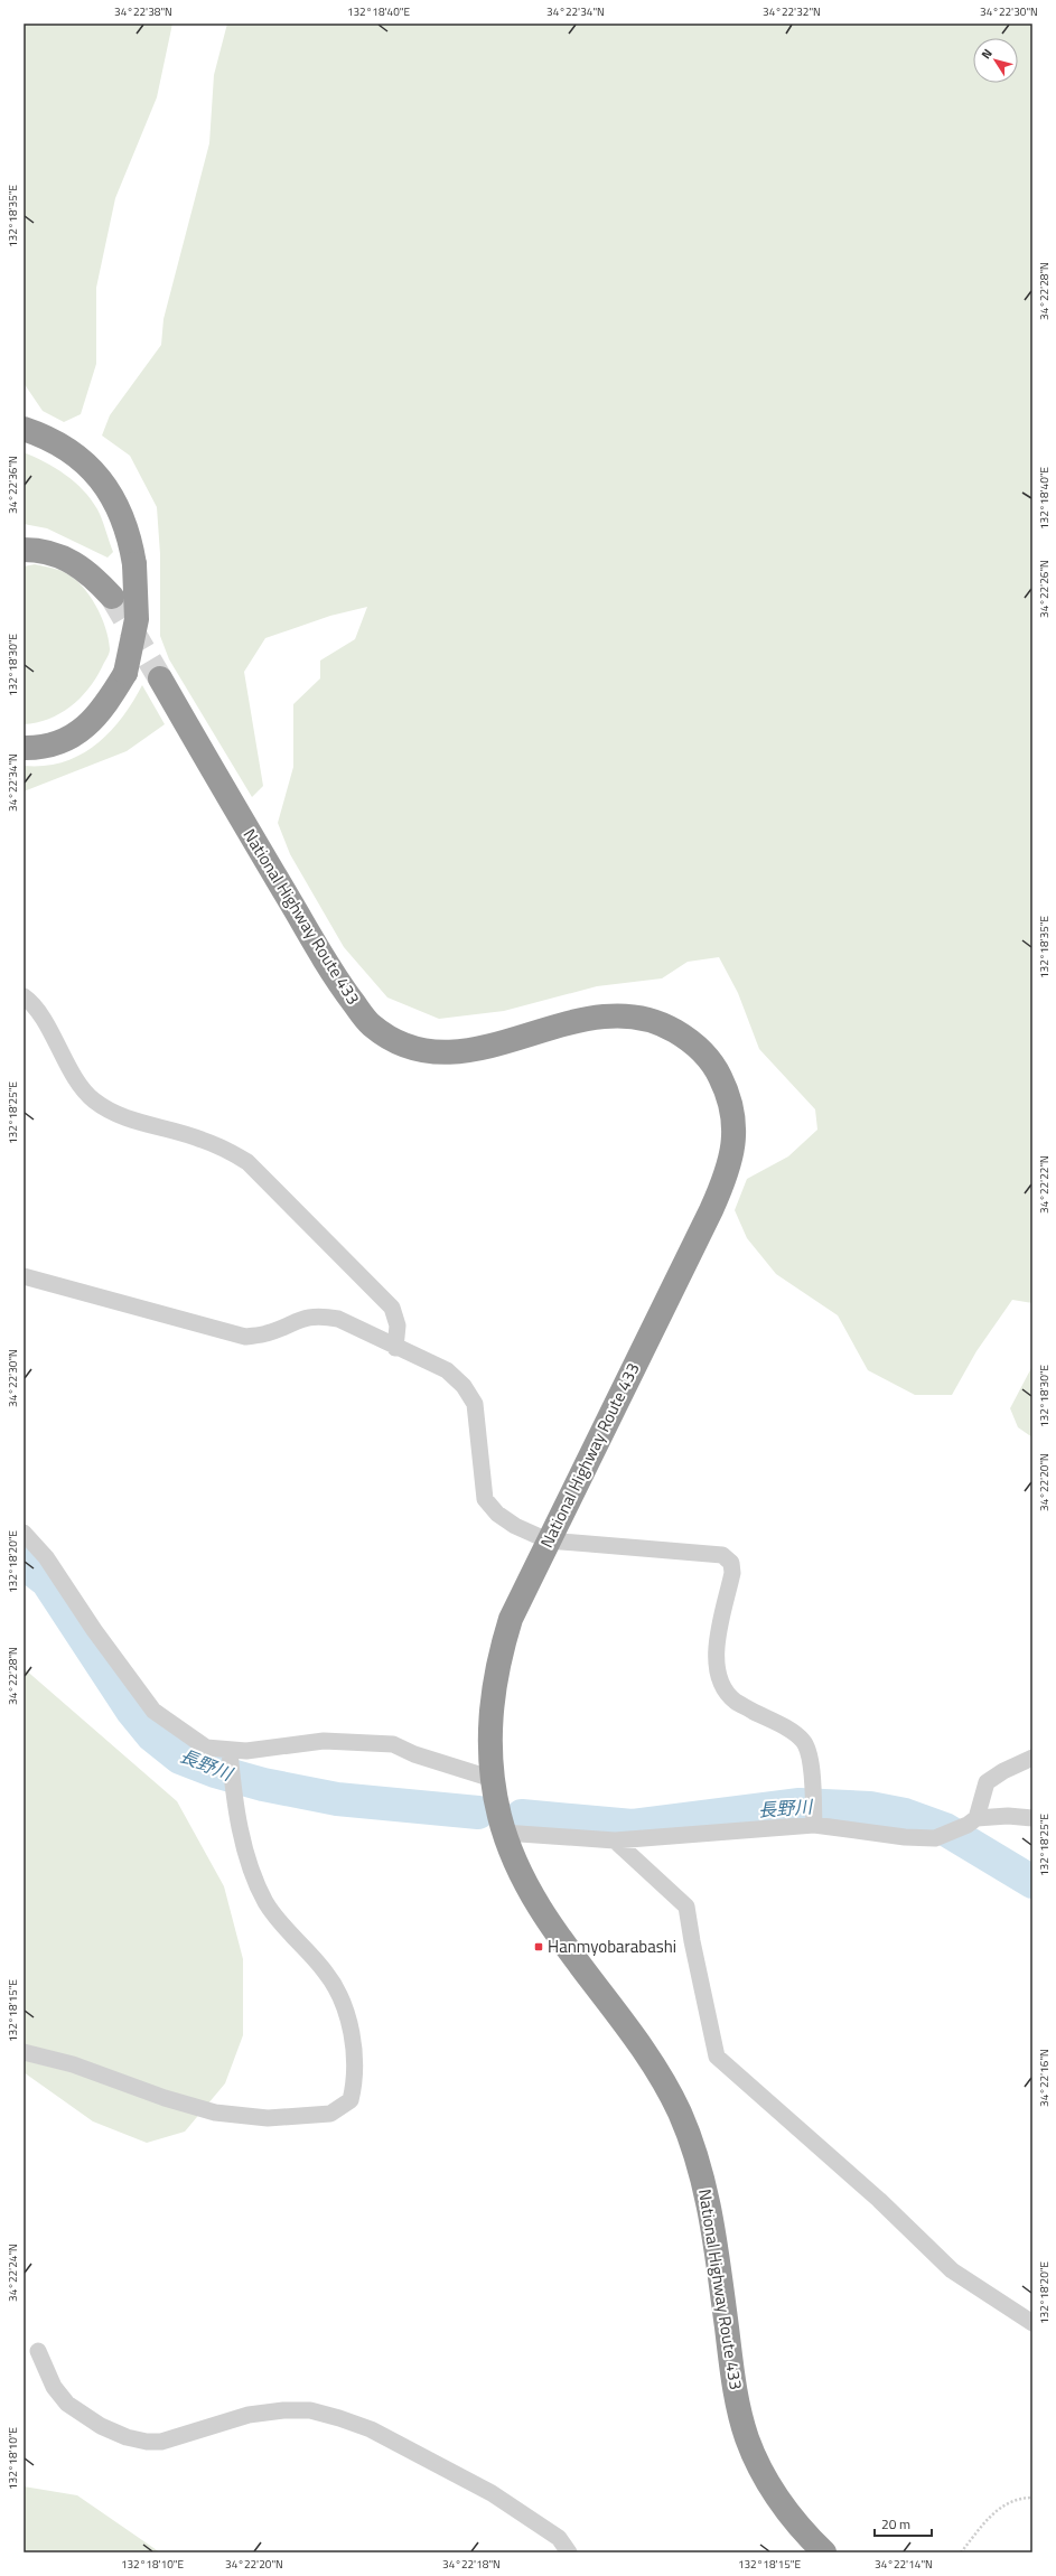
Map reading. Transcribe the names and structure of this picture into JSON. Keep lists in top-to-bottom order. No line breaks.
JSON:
{"streets":{"highway":["National Highway Route 433"]},"water":["長野川"],"places":{"transit":["Hanmyobarabashi"]},"scale_bar":"20 m","north":"top left","coordinates":["34°22'38\"N","132°18'40\"E","34°22'34\"N","34°22'32\"N","34°22'30\"N","132°18'35\"E","34°22'28\"N","34°22'36\"N","34°22'26\"N","132°18'30\"E","132°18'25\"E","34°22'22\"N","34°22'20\"N","132°18'20\"E","132°18'15\"E","34°22'16\"N","34°22'24\"N","132°18'10\"E","34°22'18\"N","34°22'14\"N"]}
